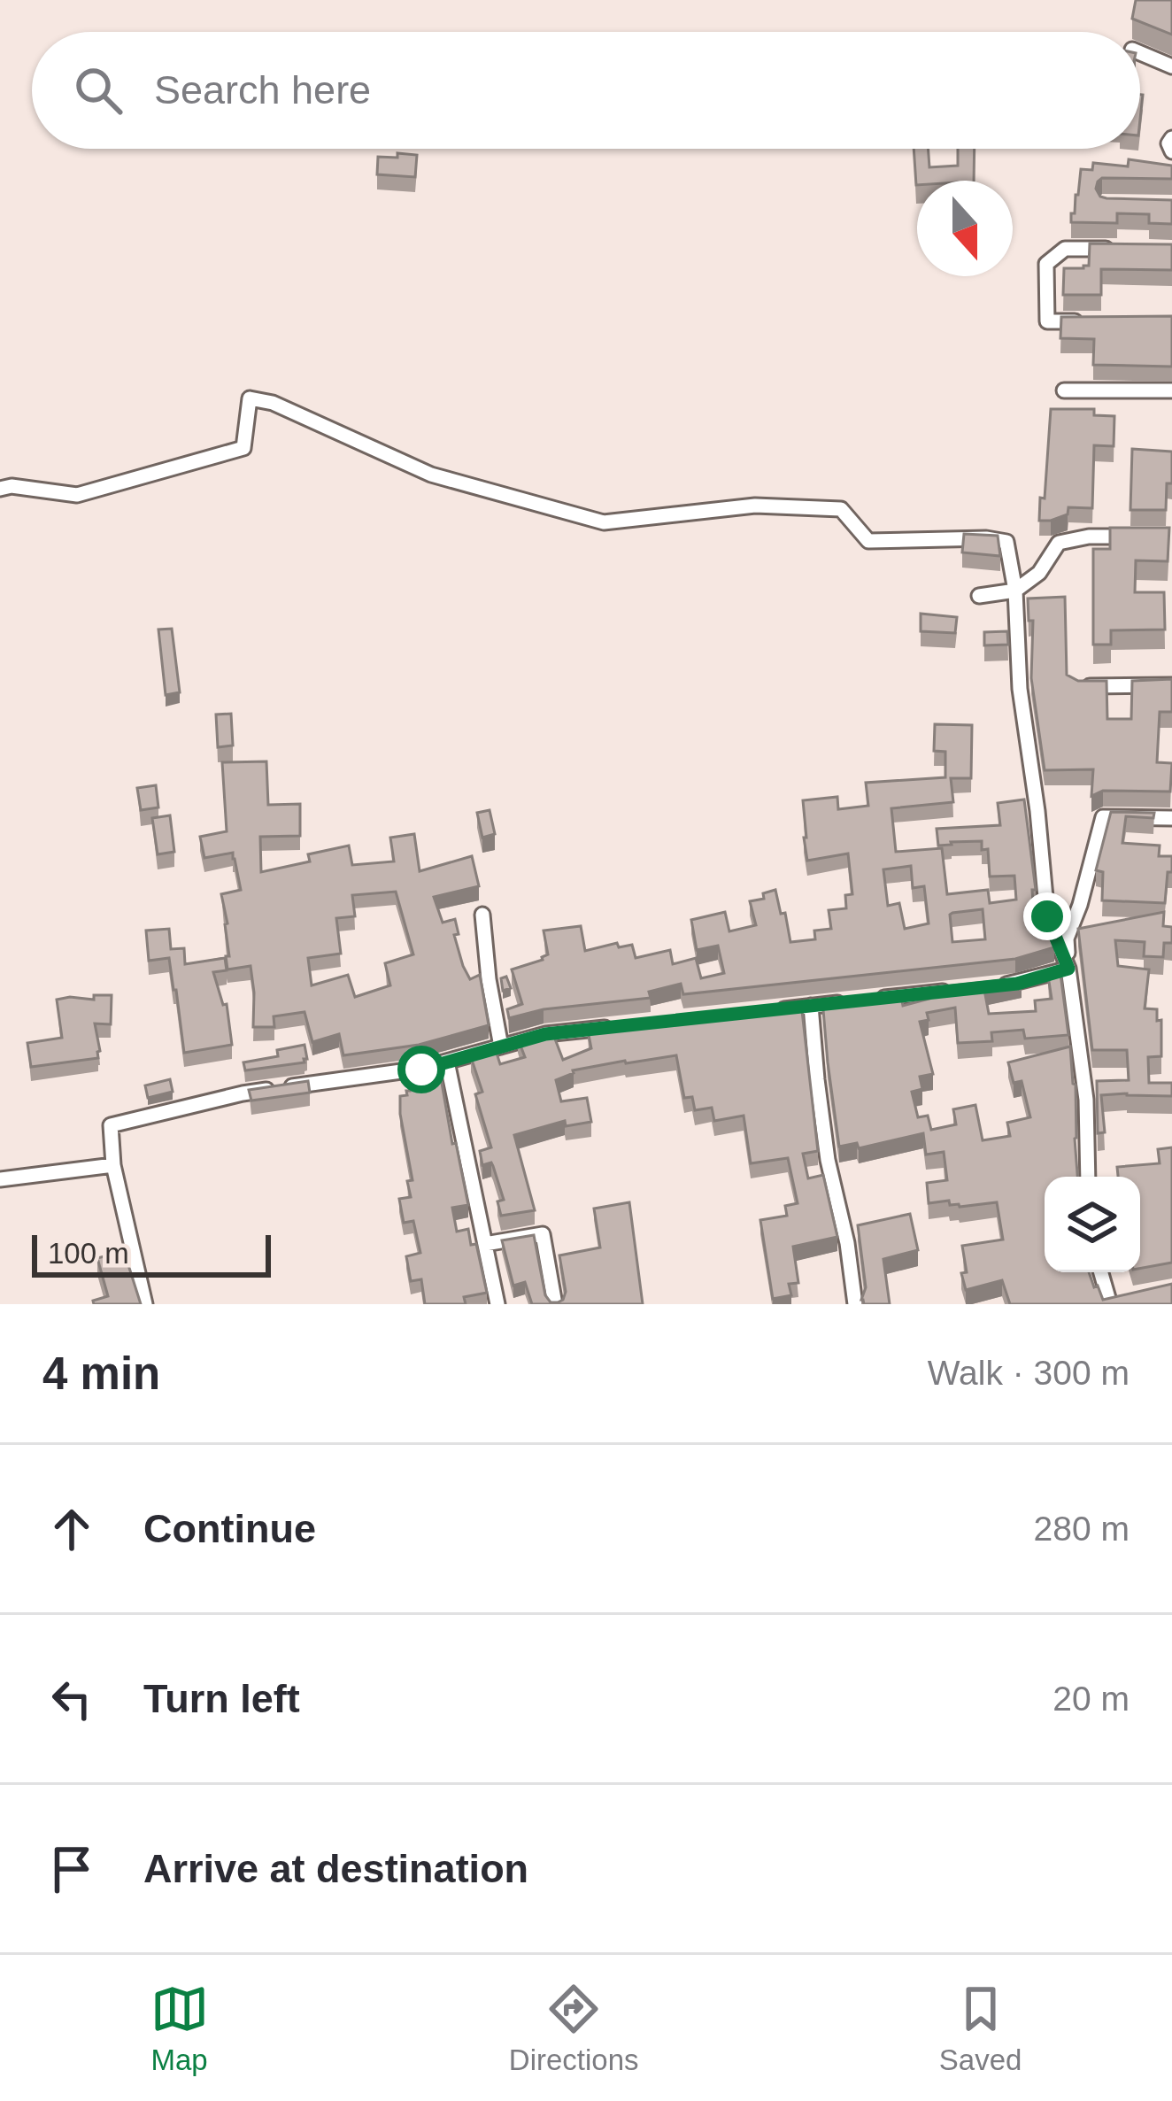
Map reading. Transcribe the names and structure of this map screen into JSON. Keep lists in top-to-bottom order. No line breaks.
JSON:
{"scale_bar":"100 m","north":"bottom","page":{"search":"Search here","scale":"100 m","heading":["4 min","Walk · 300 m"],"list":[["Continue","280 m"],["Turn left","20 m"],"Arrive at destination"],"nav":["Map","Directions","Saved"]}}
